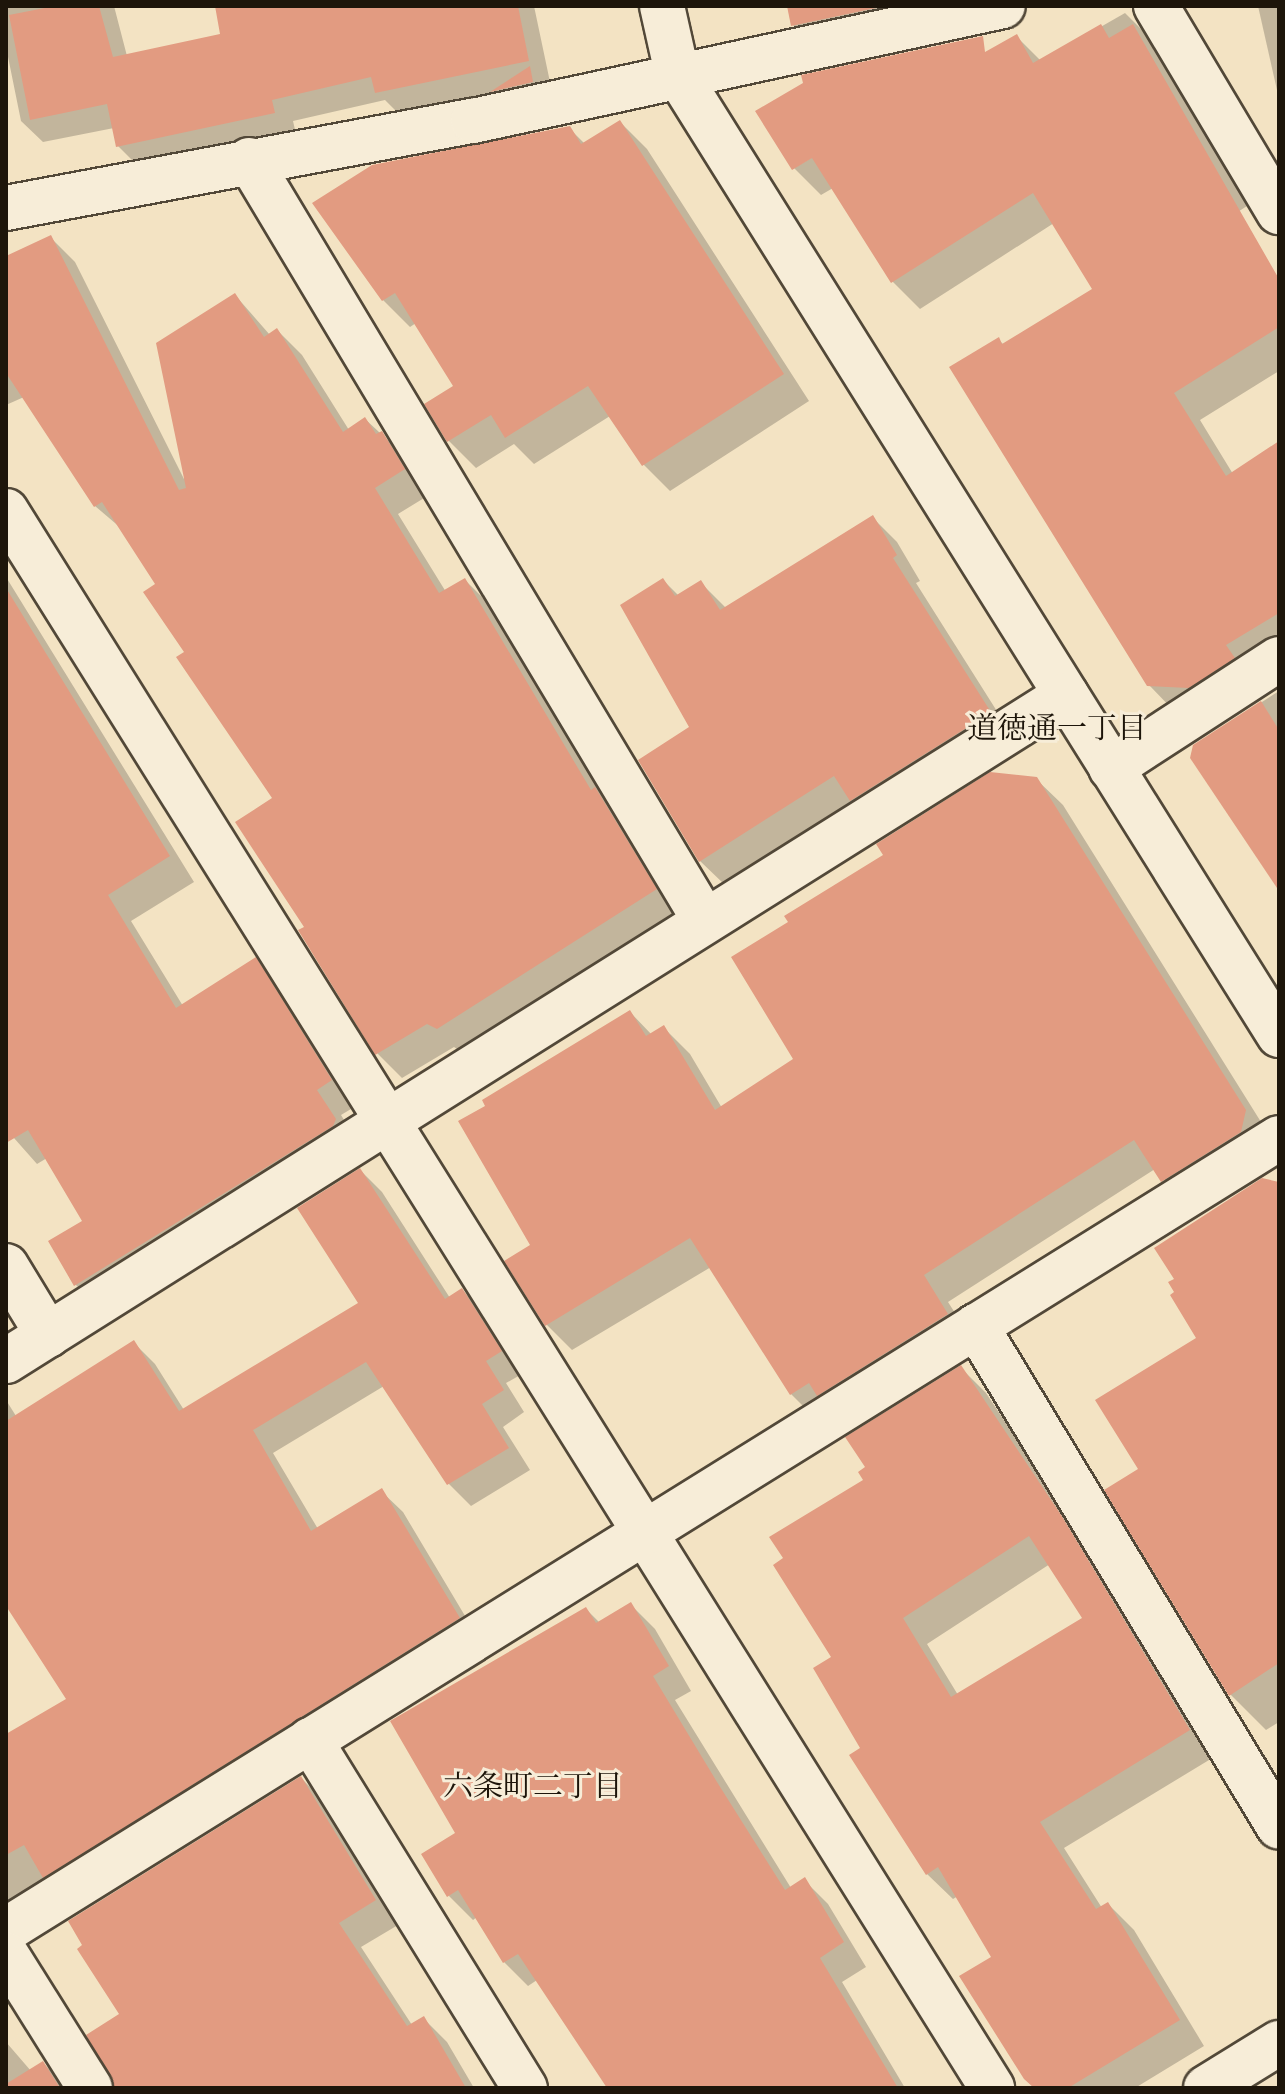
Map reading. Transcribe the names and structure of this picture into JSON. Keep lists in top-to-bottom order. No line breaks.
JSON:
{"districts":["道徳通一丁目","六条町二丁目"]}
